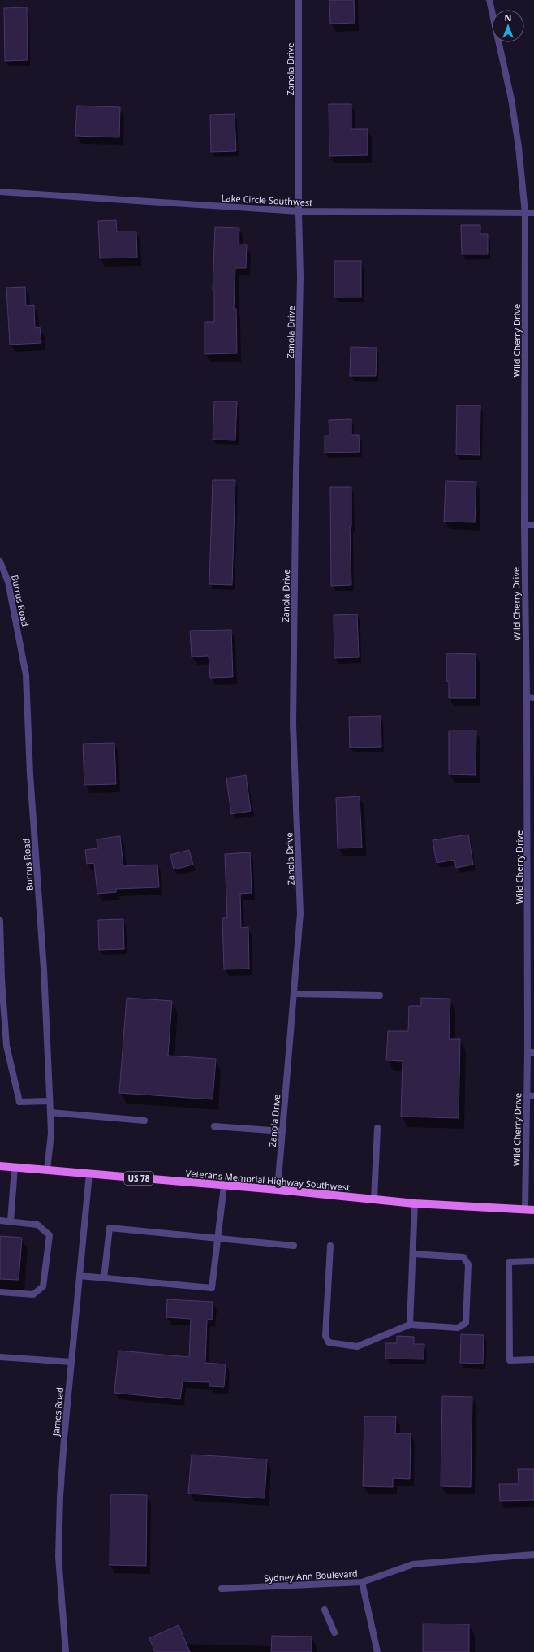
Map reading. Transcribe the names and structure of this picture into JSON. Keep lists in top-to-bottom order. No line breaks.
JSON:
{"streets":{"main road":["US 78","Veterans Memorial Highway Southwest"],"street":["Zanola Drive","Lake Circle Southwest","Wild Cherry Drive","Burrus Road","James Road","Sydney Ann Boulevard"]},"crossings":[["Zanola Drive","Lake Circle Southwest"],["Zanola Drive","Veterans Memorial Highway Southwest"],["Lake Circle Southwest","Wild Cherry Drive"],["Wild Cherry Drive","Veterans Memorial Highway Southwest"],["Burrus Road","Veterans Memorial Highway Southwest"],["Veterans Memorial Highway Southwest","James Road"]],"north":"top"}
